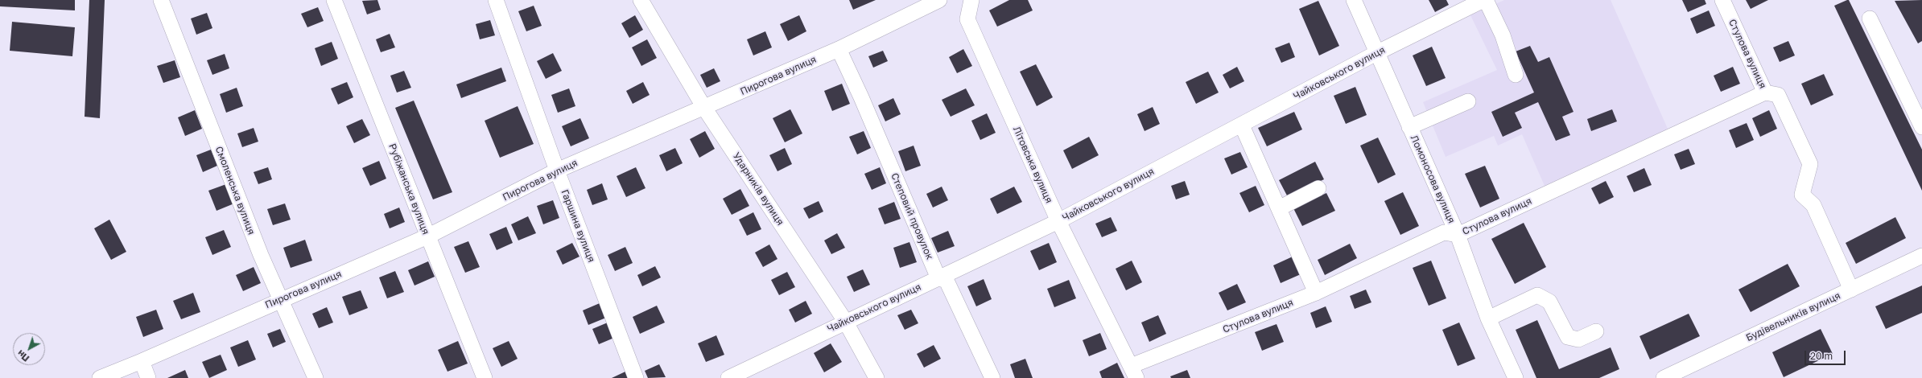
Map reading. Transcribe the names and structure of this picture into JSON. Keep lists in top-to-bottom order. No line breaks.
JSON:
{"streets":{"street":["Стулова вулиця","Чайковського вулиця","Пирогова вулиця","Літовська вулиця","Ломоносова вулиця","Рубіжанська вулиця","Ударників вулиця","Смоленська вулиця","Степовий провулок","Гаршина вулиця","Будівельників вулиця"]},"crossings":[["Стулова вулиця","Літовська вулиця"],["Стулова вулиця","Ломоносова вулиця"],["Чайковського вулиця","Літовська вулиця"],["Чайковського вулиця","Ломоносова вулиця"],["Чайковського вулиця","Ударників вулиця"],["Чайковського вулиця","Степовий провулок"],["Пирогова вулиця","Рубіжанська вулиця"],["Пирогова вулиця","Ударників вулиця"],["Пирогова вулиця","Смоленська вулиця"],["Пирогова вулиця","Степовий провулок"],["Пирогова вулиця","Гаршина вулиця"]],"scale_bar":"20 m","north":"bottom left"}
